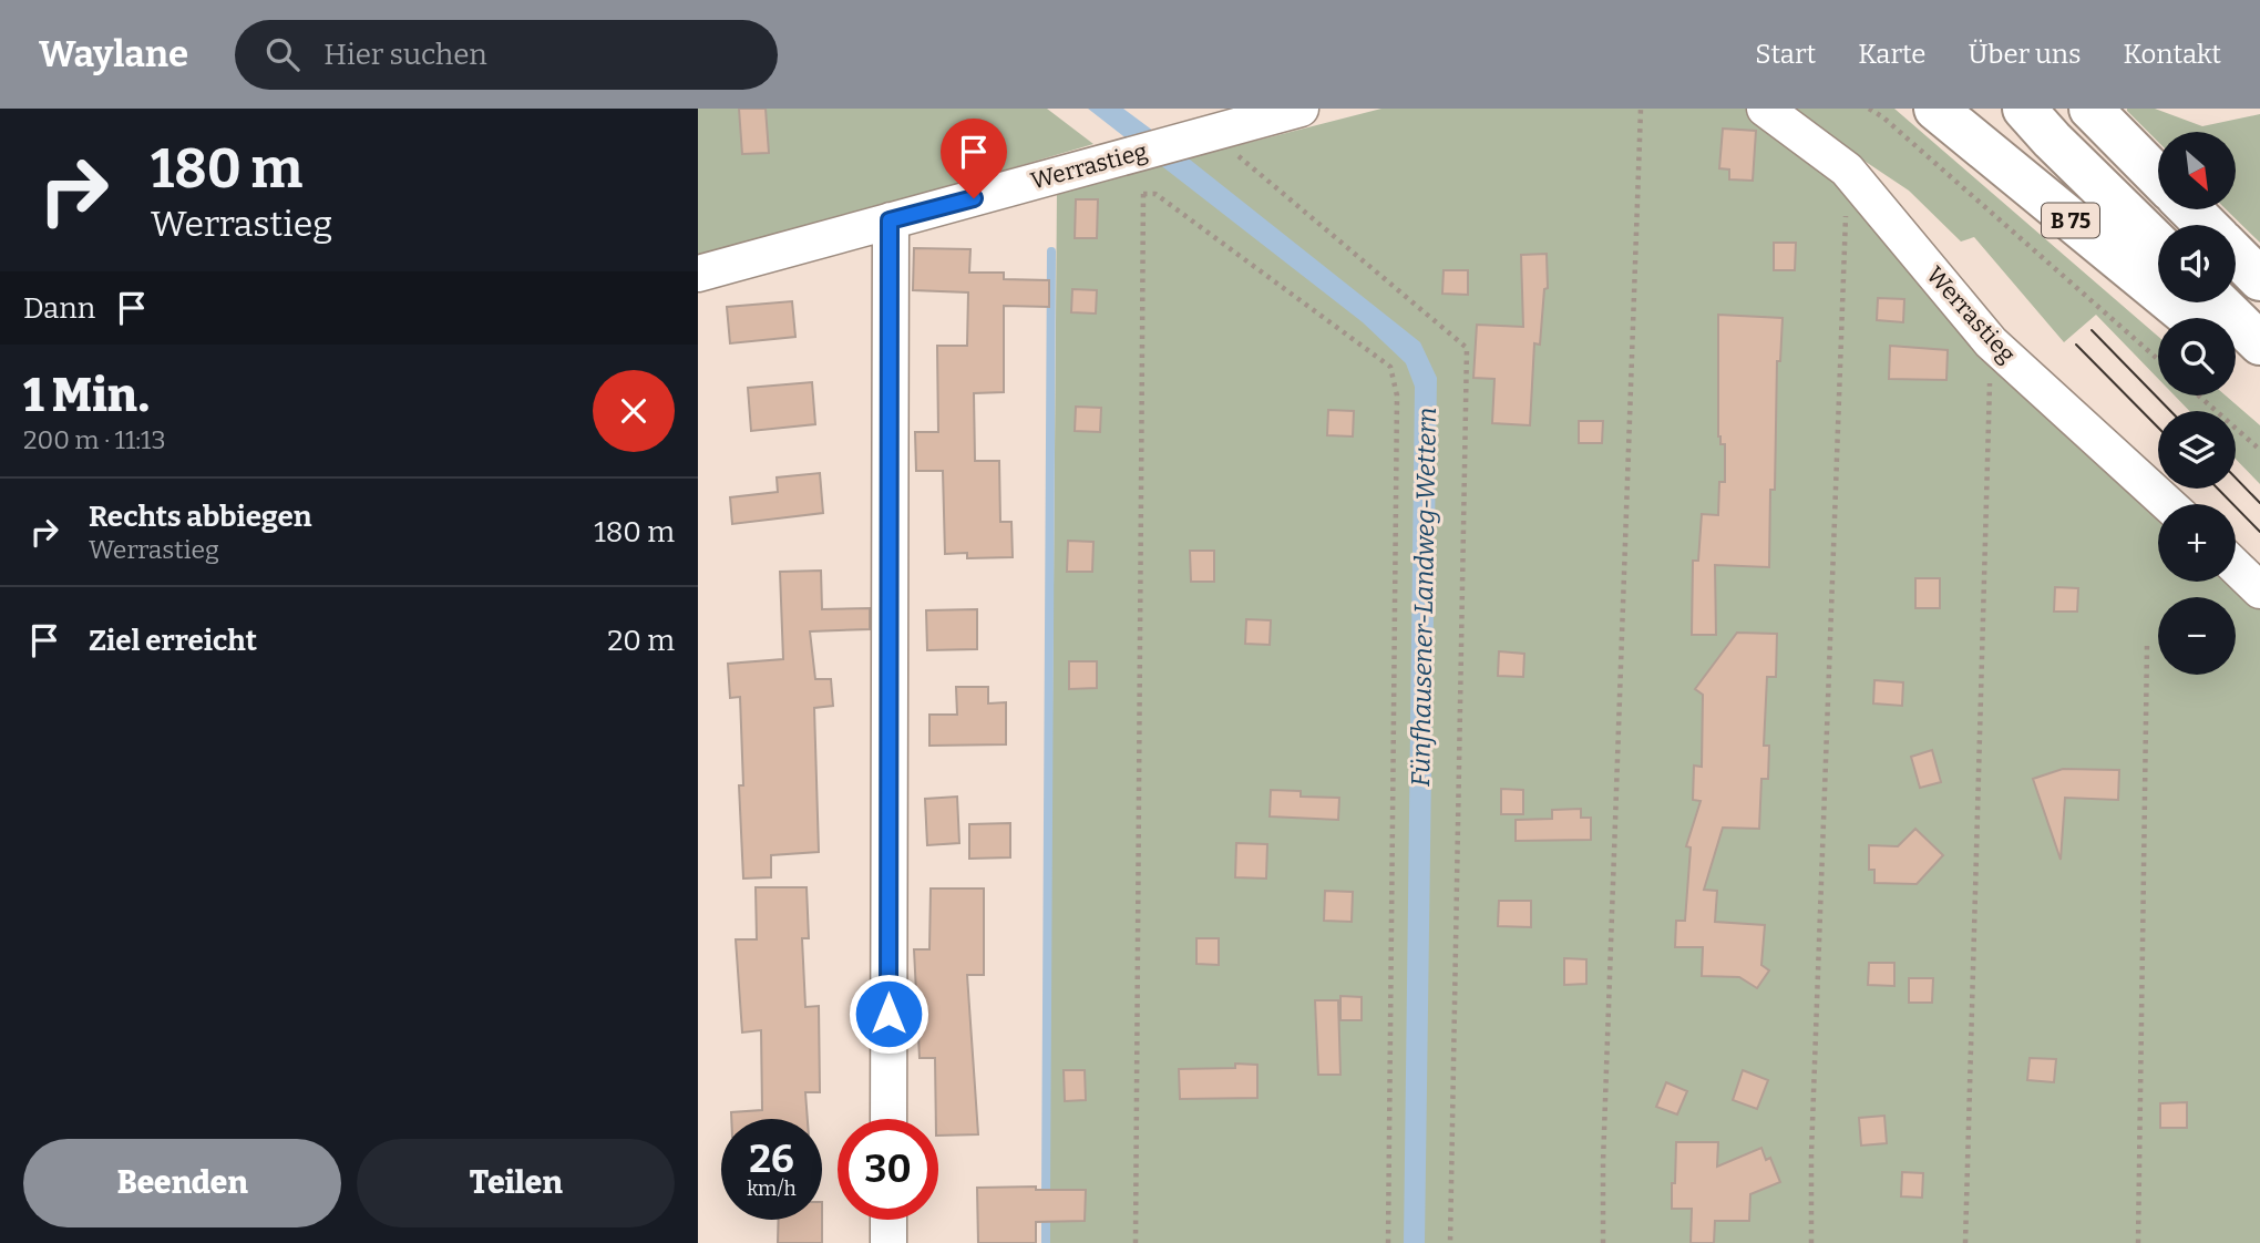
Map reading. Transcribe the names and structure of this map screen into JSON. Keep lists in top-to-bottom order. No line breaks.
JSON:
{"streets":{"highway":["B 75"],"street":["Werrastieg"]},"water":["Fünfhausener-Landweg-Wettern"],"north":"bottom right","page":{"header":"Waylane","search":"Hier suchen","nav":["Start","Karte","Über uns","Kontakt"],"turn":["180 m","Werrastieg"],"map_buttons":["+","−"],"then":"Dann","heading":["1 Min.","200 m · 11:13"],"list":[{"name":"Rechts abbiegen","note":"Werrastieg","value":"180 m"},{"name":"Ziel erreicht","value":"20 m"}],"speed":"26 km/h","limit":"30","buttons":["Beenden","Teilen"]}}
